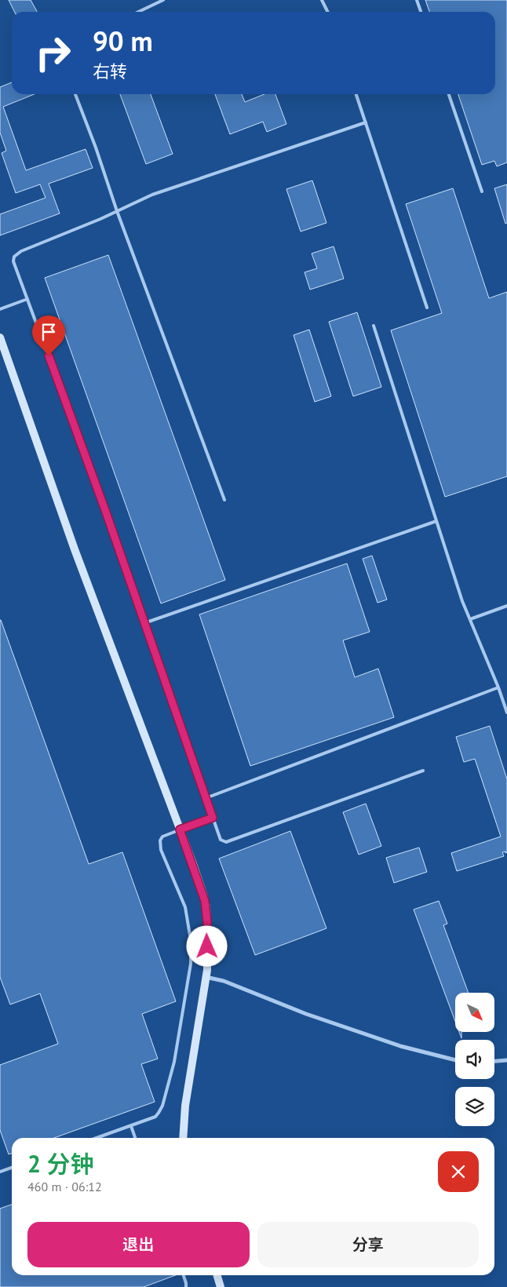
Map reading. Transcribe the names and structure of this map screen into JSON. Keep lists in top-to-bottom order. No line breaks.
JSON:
{"north":"bottom right","page":{"turn":["90 m","右转"],"heading":["2 分钟","460 m · 06:12"],"buttons":["退出","分享"]}}
